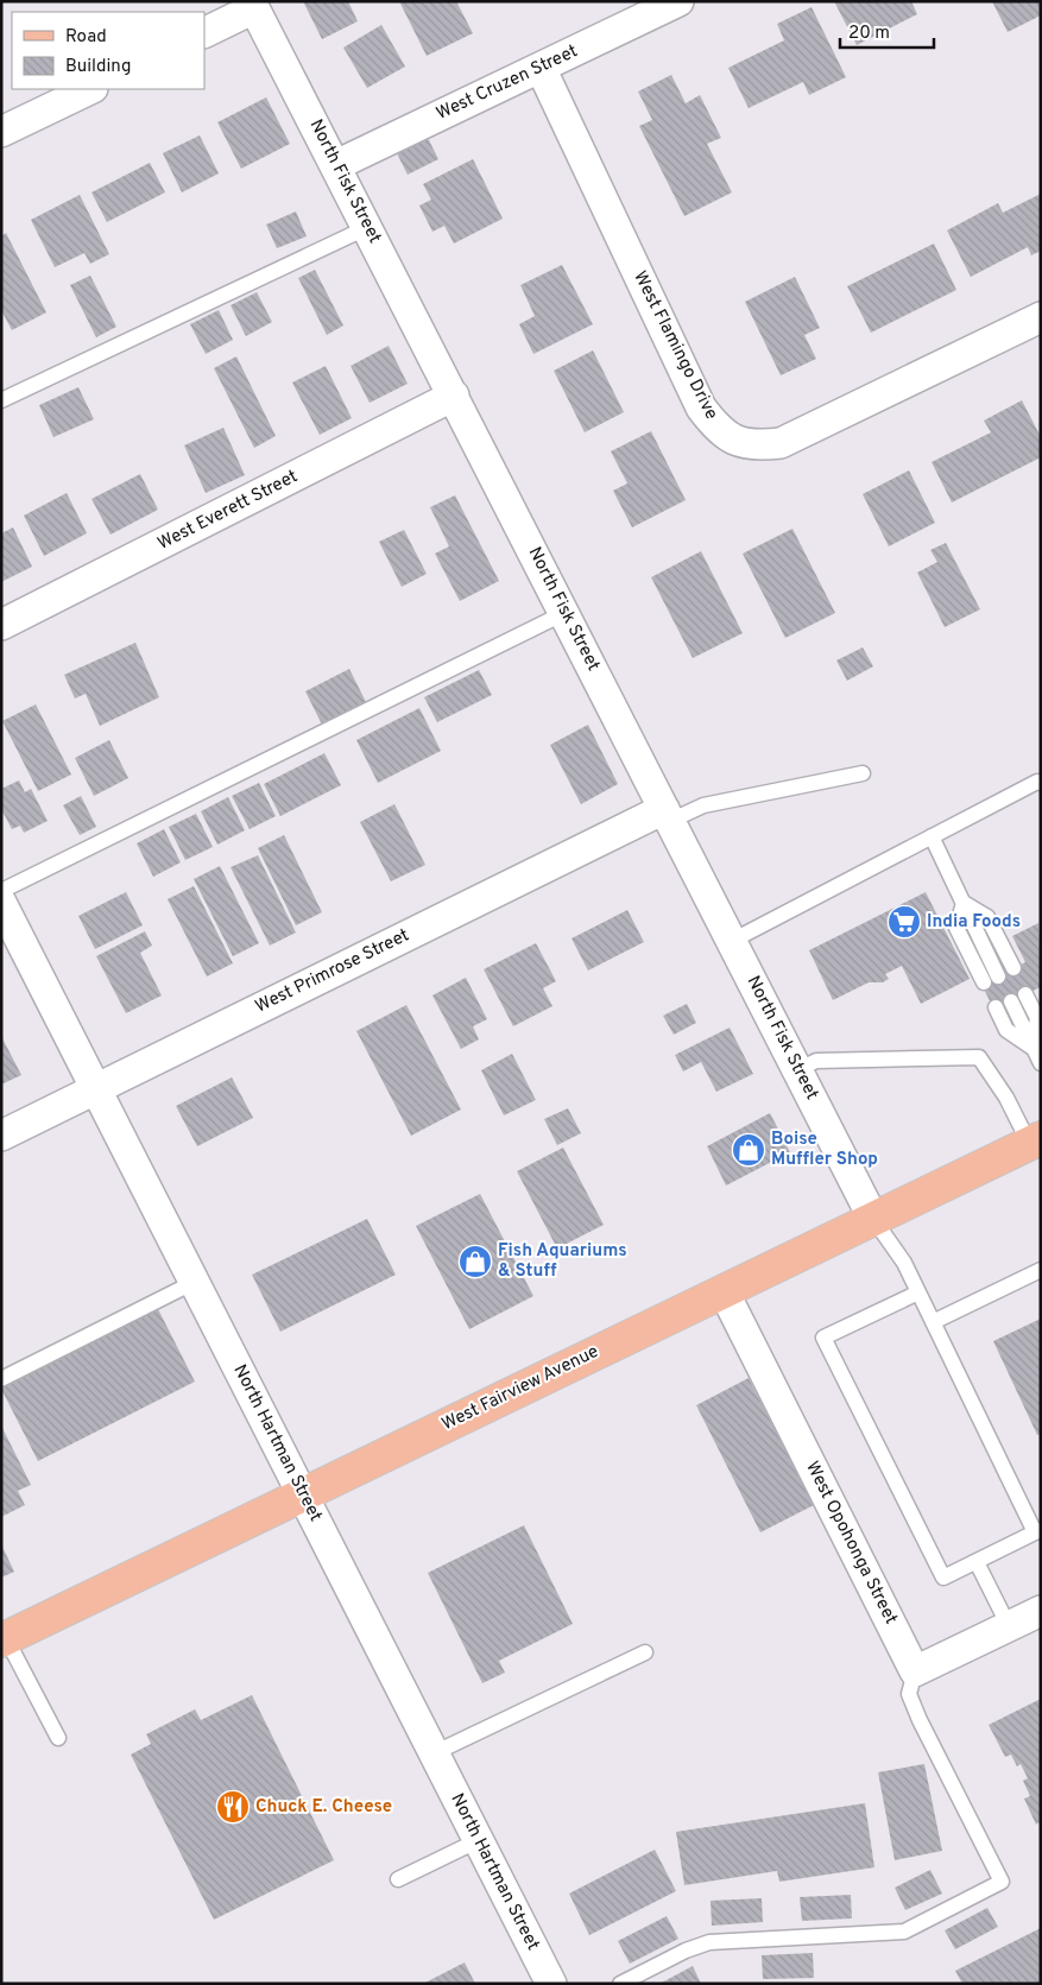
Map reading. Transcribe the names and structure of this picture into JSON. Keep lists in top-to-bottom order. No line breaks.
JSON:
{"streets":{"main road":["West Fairview Avenue"],"street":["West Cruzen Street","North Fisk Street","West Flamingo Drive","West Everett Street","West Primrose Street","North Hartman Street","West Opohonga Street"]},"crossings":[["West Cruzen Street","North Fisk Street"],["West Cruzen Street","West Flamingo Drive"],["North Fisk Street","West Everett Street"],["North Fisk Street","West Primrose Street"],["North Fisk Street","West Fairview Avenue"],["West Primrose Street","North Hartman Street"],["West Fairview Avenue","North Hartman Street"],["West Fairview Avenue","West Opohonga Street"]],"places":{"supermarket":["India Foods"],"shop":["Boise Muffler Shop","Fish Aquariums & Stuff"],"restaurant":["Chuck E. Cheese"]},"legend":["Road","Building"],"scale_bar":"20 m"}
